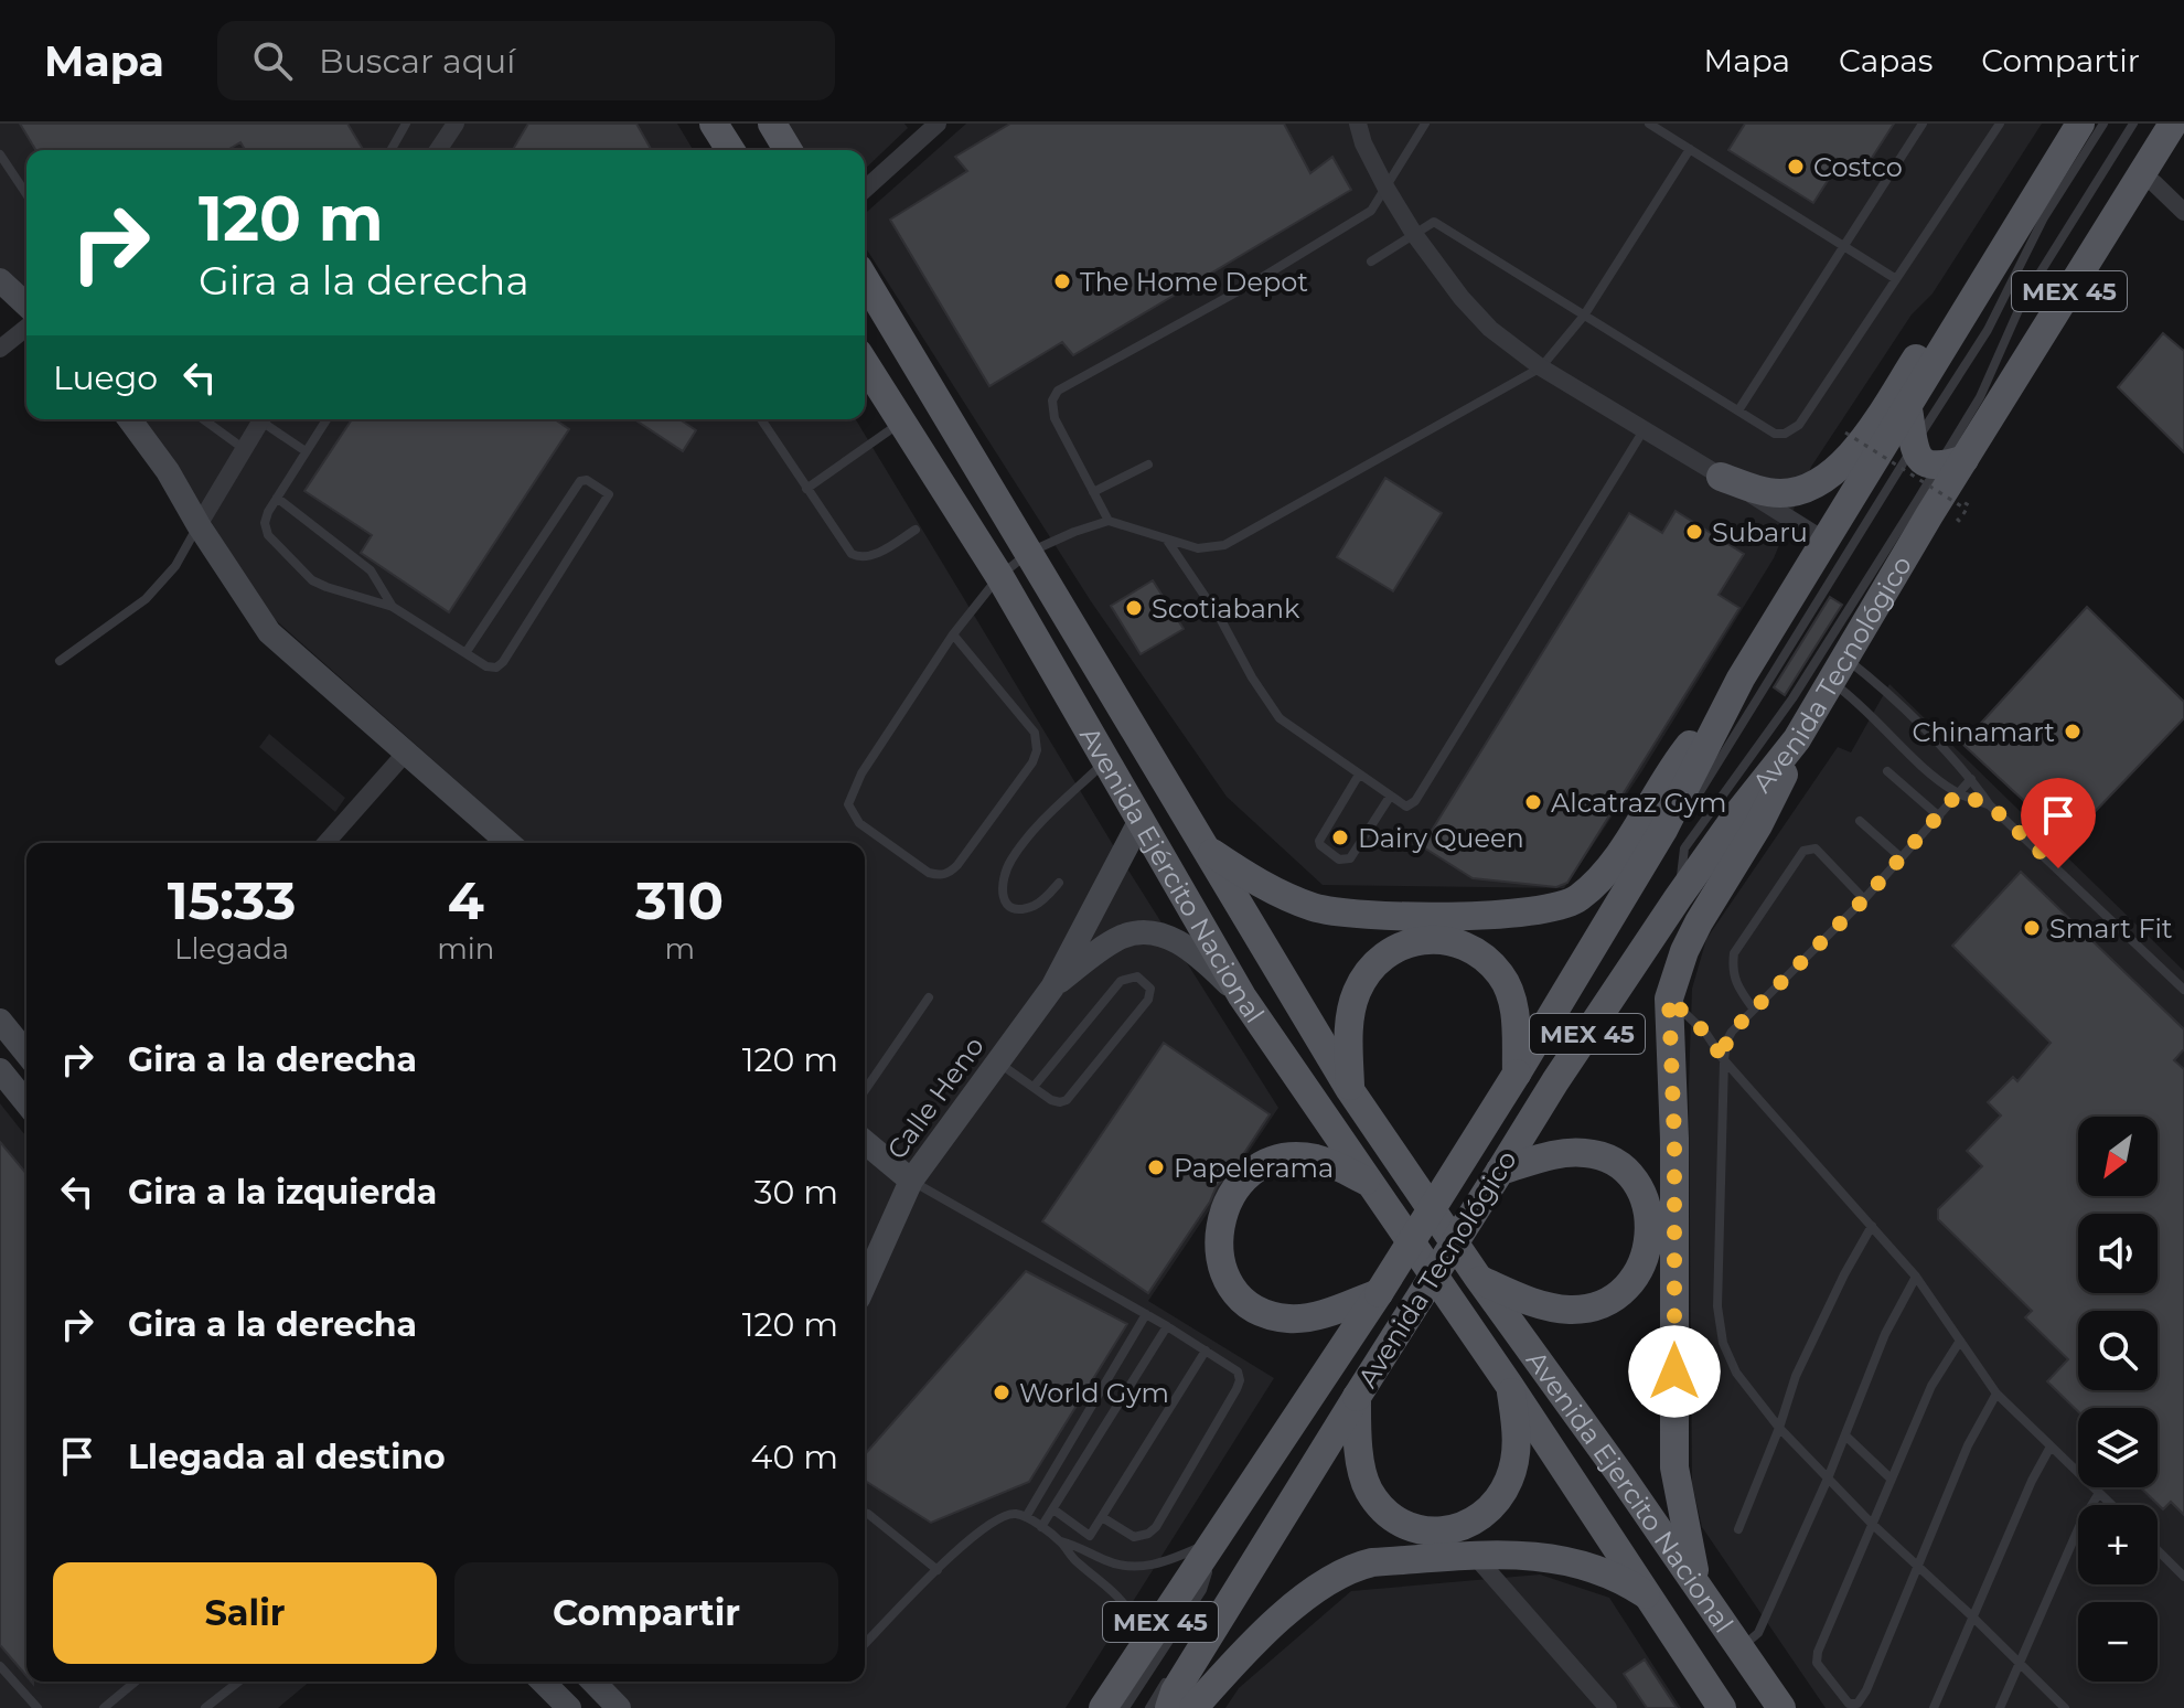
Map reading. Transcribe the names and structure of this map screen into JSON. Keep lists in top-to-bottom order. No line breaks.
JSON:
{"streets":{"main road":["MEX 45","Avenida Tecnológico","Avenida Ejército Nacional","Avenida Ejercito Nacional"],"street":["Calle Heno"]},"crossings":[["Avenida Ejército Nacional","Calle Heno"],["Avenida Ejército Nacional","Avenida Ejercito Nacional"]],"places":["Costco","The Home Depot","Subaru","Scotiabank","Chinamart","Alcatraz Gym","Dairy Queen","Smart Fit","Papelerama","World Gym"],"north":"bottom left","page":{"header":"Mapa","search":"Buscar aquí","nav":["Mapa","Capas","Compartir"],"turn":["120 m","Gira a la derecha"],"then":"Luego","eta":["15:33","Llegada","4","min","310","m"],"list":[{"name":"Gira a la derecha","value":"120 m"},{"name":"Gira a la izquierda","value":"30 m"},{"name":"Gira a la derecha","value":"120 m"},{"name":"Llegada al destino","value":"40 m"}],"map_buttons":["+","−"],"buttons":["Salir","Compartir"]}}
